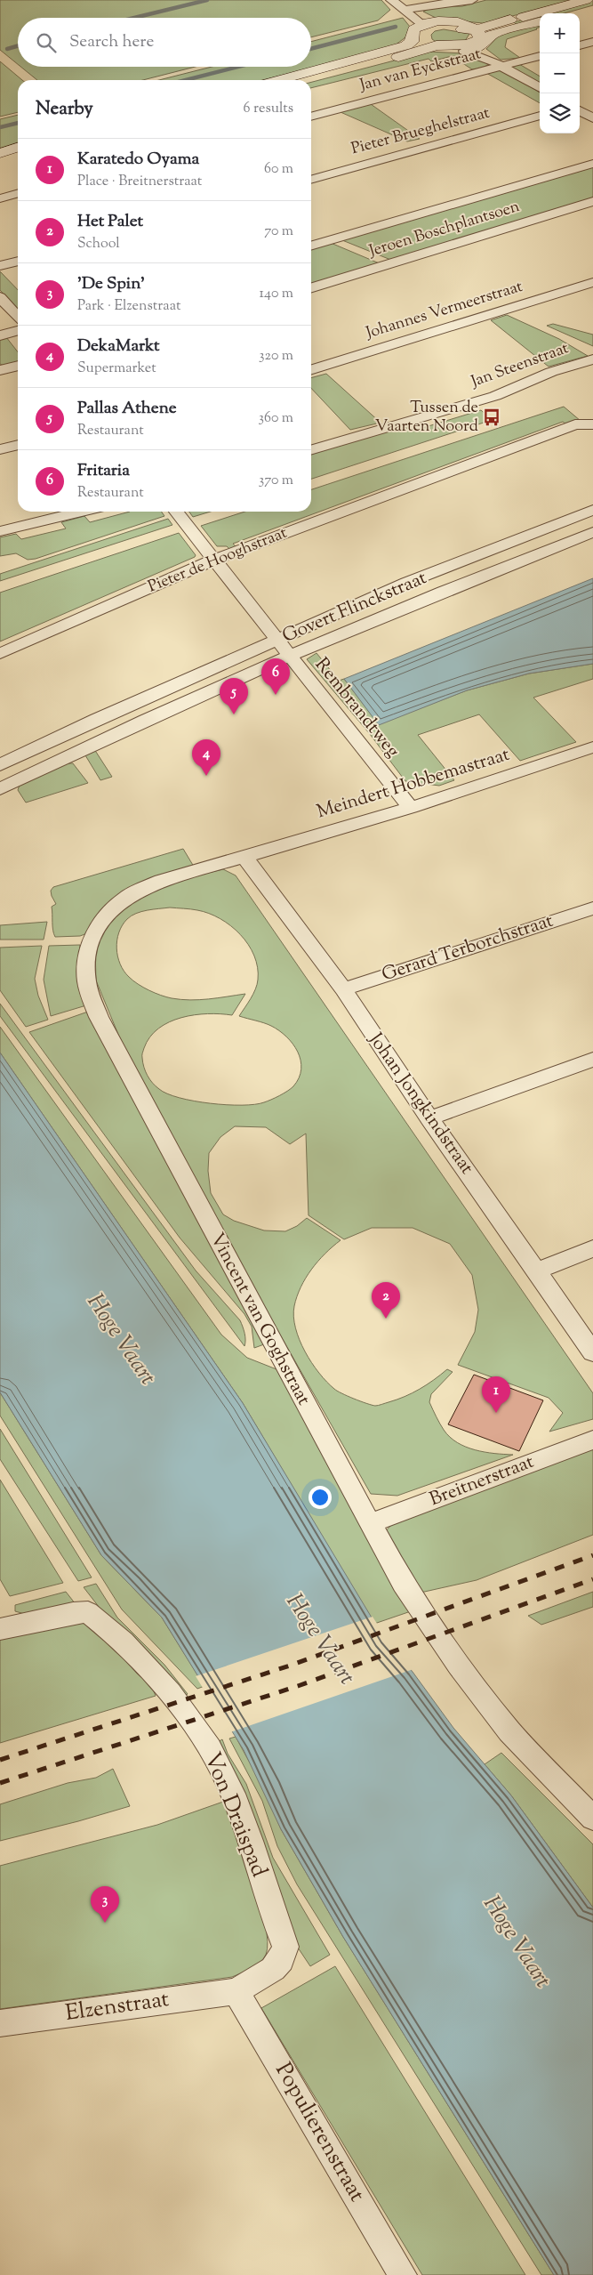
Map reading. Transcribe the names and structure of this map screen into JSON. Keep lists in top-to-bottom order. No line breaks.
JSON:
{"streets":{"street":["Jan van Eyckstraat","Pieter Brueghelstraat","Jeroen Boschplantsoen","Johannes Vermeerstraat","Jan Steenstraat","Pieter de Hooghstraat","Govert Flinckstraat","Rembrandtweg","Meindert Hobbemastraat","Gerard Terborchstraat","Johan Jongkindstraat","Vincent van Goghstraat","Breitnerstraat","Von Draispad","Elzenstraat","Populierenstraat"]},"crossings":[["Pieter de Hooghstraat","Rembrandtweg"],["Govert Flinckstraat","Rembrandtweg"],["Rembrandtweg","Meindert Hobbemastraat"],["Meindert Hobbemastraat","Johan Jongkindstraat"],["Meindert Hobbemastraat","Vincent van Goghstraat"],["Gerard Terborchstraat","Johan Jongkindstraat"],["Johan Jongkindstraat","Vincent van Goghstraat"],["Vincent van Goghstraat","Breitnerstraat"],["Von Draispad","Elzenstraat"],["Von Draispad","Populierenstraat"],["Elzenstraat","Populierenstraat"]],"water":["Hoge Vaart"],"places":{"bus stop":["Tussen de Vaarten Noord"]},"page":{"map_buttons":["+","−"],"search":"Search here","heading":["Nearby","6 results"],"list":[{"mark":"1","name":"Karatedo Oyama","note":"Place · Breitnerstraat","value":"60 m"},{"mark":"2","name":"Het Palet","note":"School","value":"70 m"},{"mark":"3","name":"'De Spin'","note":"Park · Elzenstraat","value":"140 m"},{"mark":"4","name":"DekaMarkt","note":"Supermarket","value":"320 m"},{"mark":"5","name":"Pallas Athene","note":"Restaurant","value":"360 m"},{"mark":"6","name":"Fritaria","note":"Restaurant","value":"370 m"}],"pins":["6","5","4","2","1","3"]}}
